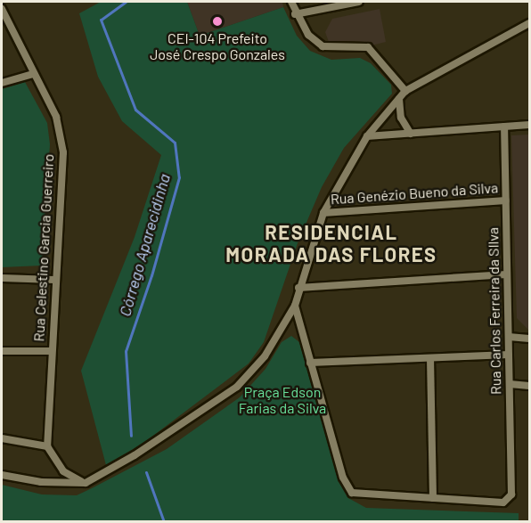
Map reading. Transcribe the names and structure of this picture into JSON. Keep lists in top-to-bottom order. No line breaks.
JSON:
{"streets":{"street":["Rua Genézio Bueno da Silva","Rua Celestino Garcia Guerreiro","Rua Carlos Ferreira da SIlva"]},"crossings":[["Rua Genézio Bueno da Silva","Rua Carlos Ferreira da SIlva"]],"districts":["RESIDENCIAL MORADA DAS FLORES"],"water":["Córrego Aparecidinha"],"parks":["Praça Edson Farias da Silva"],"places":["CEI-104 Prefeito José Crespo Gonzales"]}
